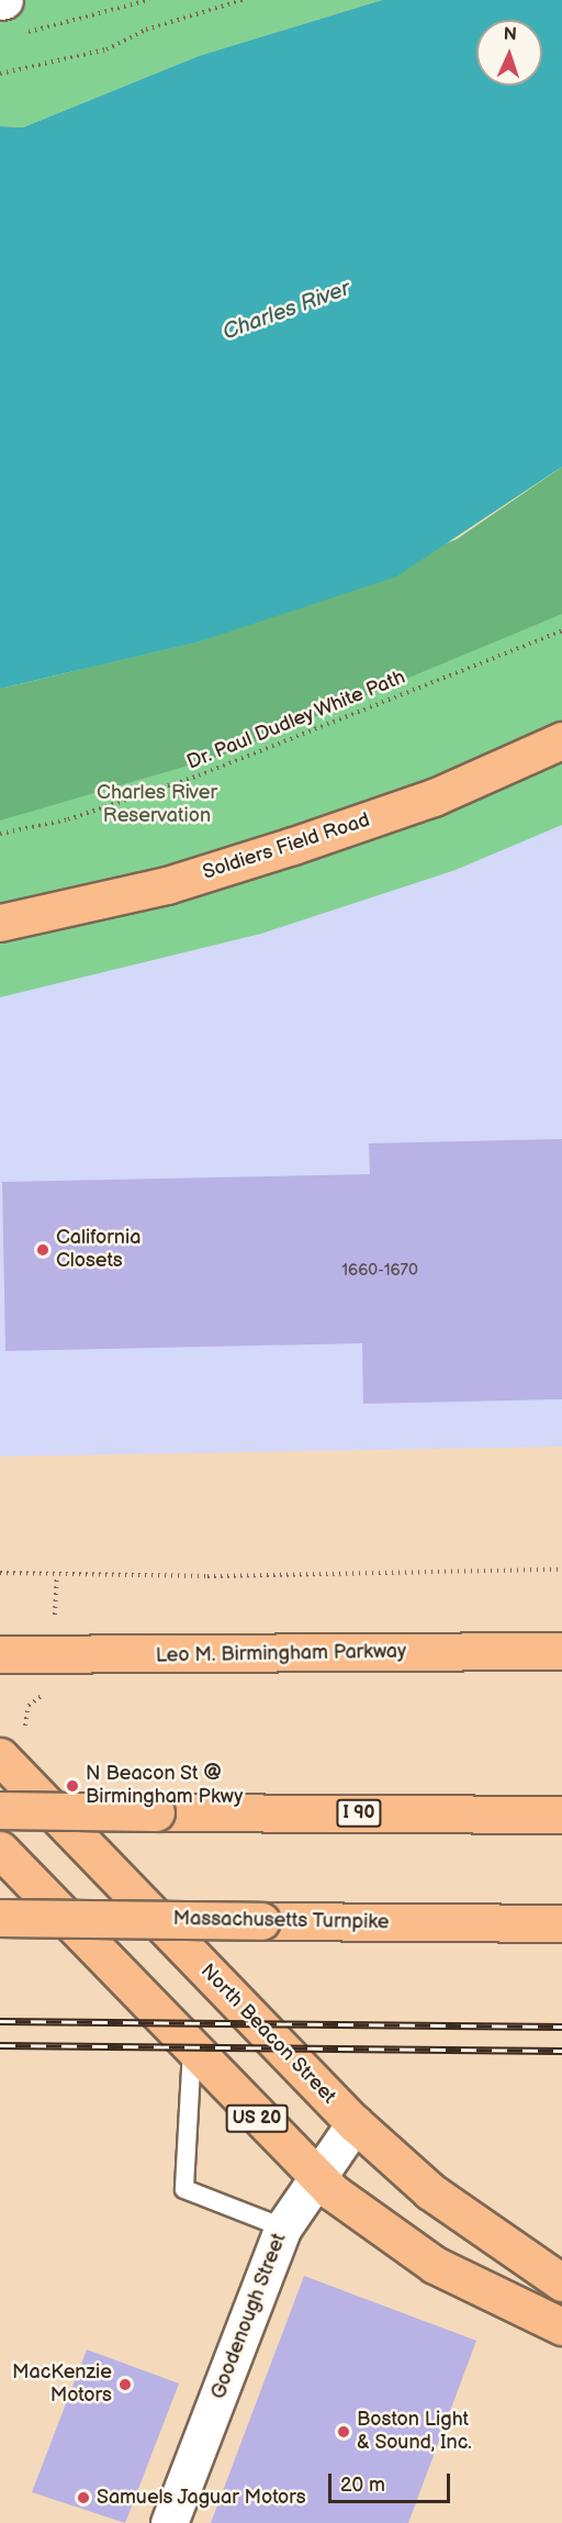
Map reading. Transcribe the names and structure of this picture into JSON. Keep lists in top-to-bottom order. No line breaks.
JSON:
{"streets":{"main road":["Soldiers Field Road","Leo M. Birmingham Parkway","I 90","Massachusetts Turnpike","North Beacon Street","US 20"],"street":["Goodenough Street"],"path":["Dr. Paul Dudley White Path"]},"crossings":[["North Beacon Street","Goodenough Street"],["US 20","Goodenough Street"]],"water":["Charles River"],"parks":["Charles River Reservation"],"places":["California Closets","N Beacon St @ Birmingham Pkwy","MacKenzie Motors","Boston Light & Sound, Inc.","Samuels Jaguar Motors"],"house_numbers":["1660-1670"],"scale_bar":"20 m","north":"top"}
